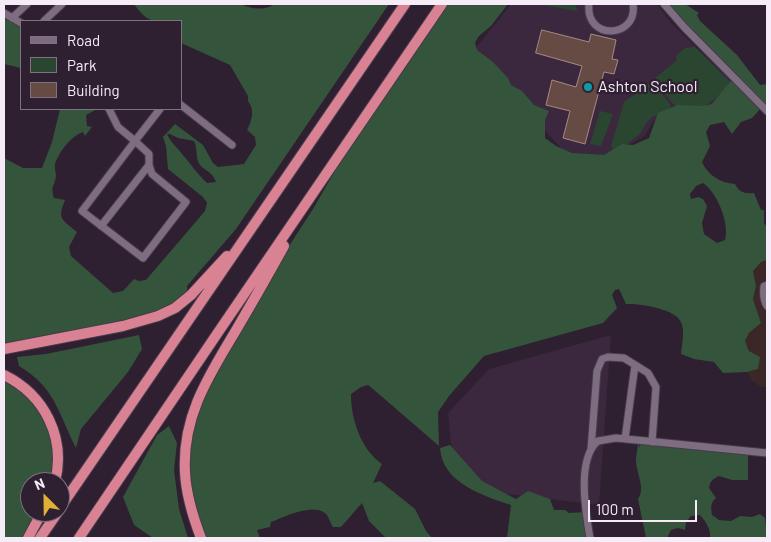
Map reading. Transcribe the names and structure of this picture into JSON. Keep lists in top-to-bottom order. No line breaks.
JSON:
{"places":["Ashton School"],"legend":["Road","Park","Building"],"scale_bar":"100 m","north":"top left"}
